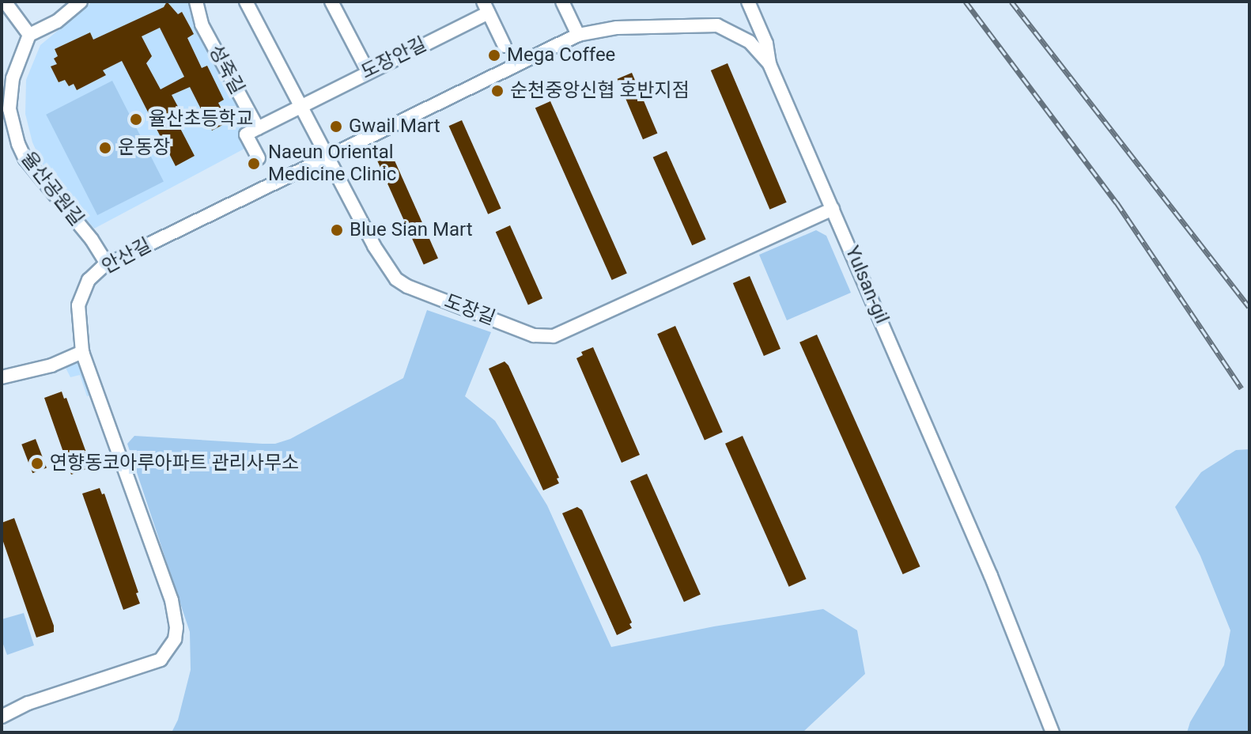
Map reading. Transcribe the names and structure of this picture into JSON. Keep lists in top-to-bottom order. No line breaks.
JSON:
{"streets":{"street":["도장안길","성죽길","율산공원길","안산길","Yulsan-gil","도장길"]},"crossings":[["도장안길","도장길"],["율산공원길","안산길"],["안산길","Yulsan-gil"],["안산길","도장길"],["Yulsan-gil","도장길"]],"places":["Mega Coffee","순천중앙신협 호반지점","율산초등학교","Gwail Mart","운동장","Naeun Oriental Medicine Clinic","Blue Sian Mart","연향동코아루아파트 관리사무소"]}
